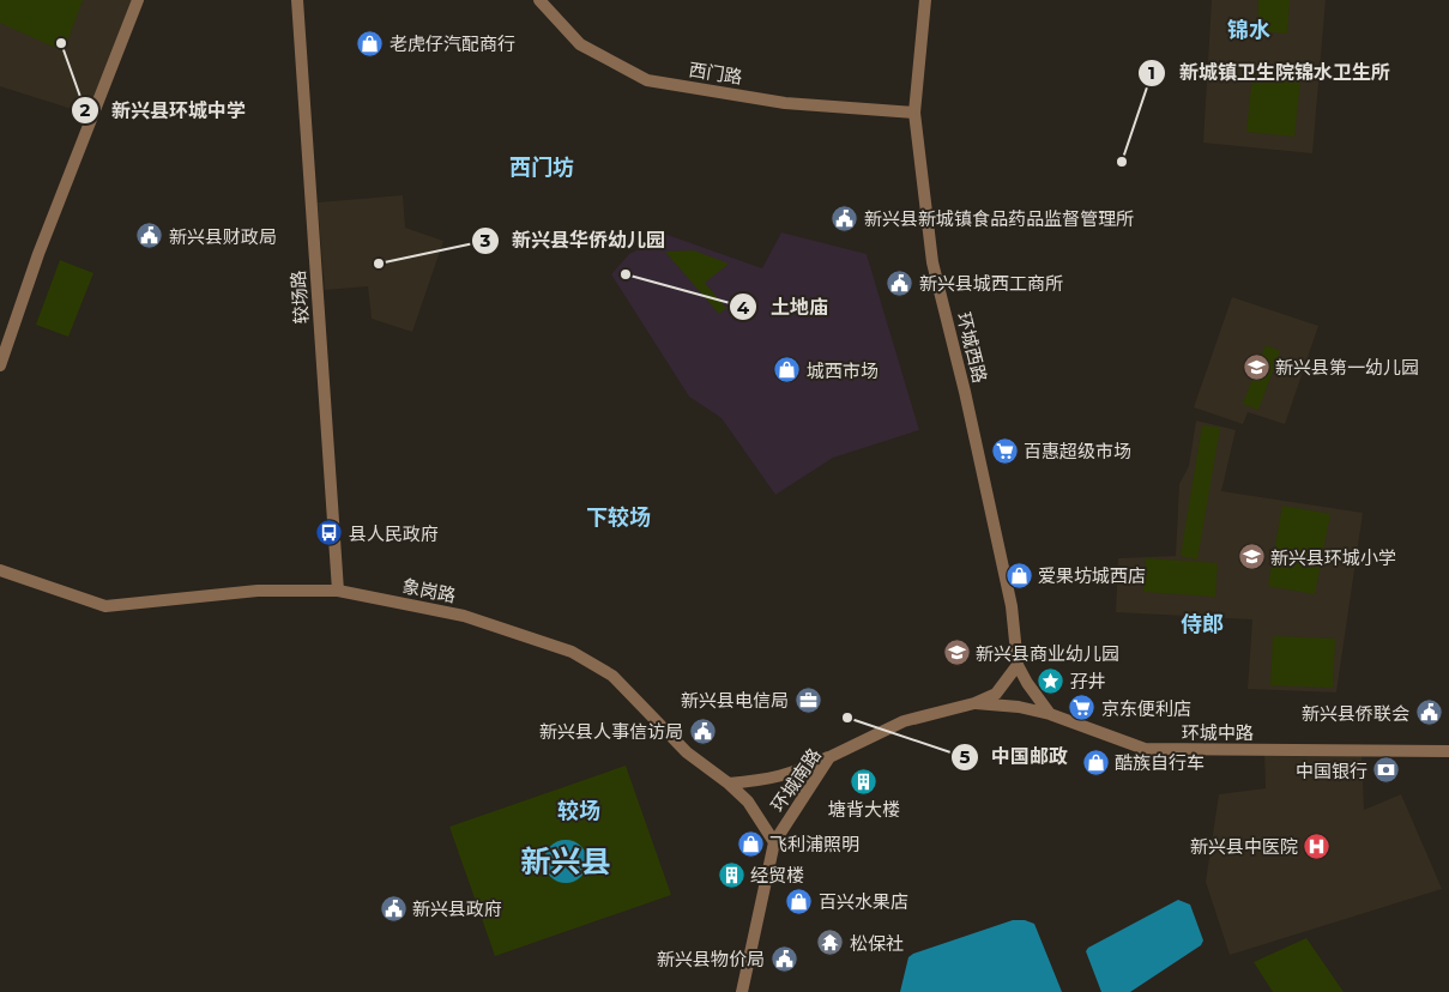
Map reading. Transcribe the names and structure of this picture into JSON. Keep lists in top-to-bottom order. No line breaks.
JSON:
{"streets":{"street":["西门路","较场路","环城西路","象岗路","环城中路","环城南路"]},"crossings":[["西门路","环城西路"],["较场路","象岗路"],["环城西路","环城南路"],["象岗路","环城南路"],["环城中路","环城南路"]],"districts":["锦水","西门坊","下较场","侍郎","较场","新兴县"],"places":{"other":["新兴县环城中学","新城镇卫生院锦水卫生所","新兴县华侨幼儿园","土地庙","中国邮政"],"shop":["老虎仔汽配商行","城西市场","爱果坊城西店","酷族自行车","飞利浦照明","百兴水果店"],"public building":["新兴县新城镇食品药品监督管理所","新兴县财政局","新兴县城西工商所","新兴县侨联会","新兴县人事信访局","新兴县政府","新兴县物价局"],"school or university":["新兴县第一幼儿园","新兴县环城小学","新兴县商业幼儿园"],"supermarket":["百惠超级市场","京东便利店"],"bus stop":["县人民政府"],"place":["孖井"],"office":["新兴县电信局"],"bank":["中国银行"],"building":["塘背大楼","经贸楼"],"hospital":["新兴县中医院"],"temple":["松保社"]}}
